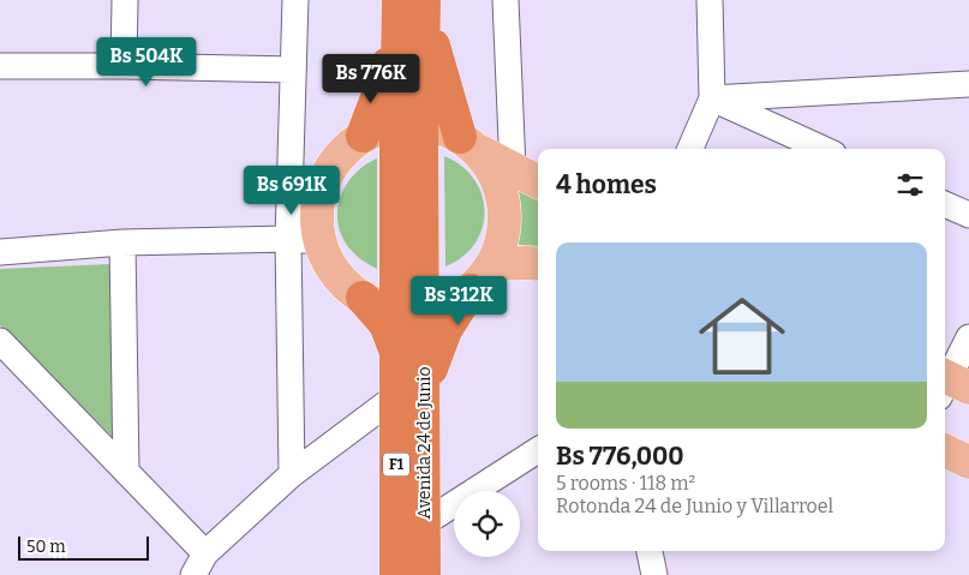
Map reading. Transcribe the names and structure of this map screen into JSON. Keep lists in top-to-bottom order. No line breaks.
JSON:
{"streets":{"highway":["Avenida 24 de Junio","F1"]},"crossings":[["Avenida 24 de Junio","F1"]],"scale_bar":"50 m","page":{"price":["Bs 504K","Bs 776K","Bs 691K","Bs 312K"],"heading":"4 homes","list":[{"name":"Bs 776,000","note":"5 rooms · 118 m² · Rotonda 24 de Junio y Villarroel"}],"scale":"50 m"}}
